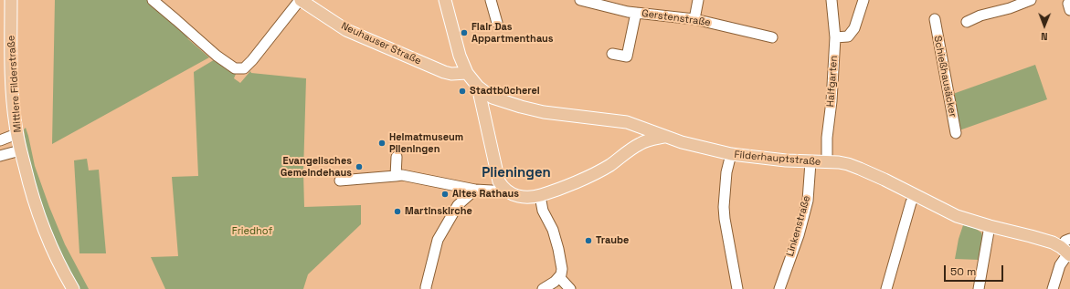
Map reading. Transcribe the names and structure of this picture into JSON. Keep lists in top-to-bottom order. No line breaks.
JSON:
{"streets":{"main road":["Neuhauser Straße","Mittlere Filderstraße","Filderhauptstraße"],"street":["Gerstenstraße","Schießhausäcker","Halfgarten","Linkenstraße"]},"crossings":[["Halfgarten","Filderhauptstraße"],["Filderhauptstraße","Linkenstraße"]],"districts":["Plieningen"],"parks":["Friedhof"],"places":["Flair Das Appartmenthaus","Stadtbücherei","Heimatmuseum Plieningen","Evangelisches Gemeindehaus","Altes Rathaus","Martinskirche","Traube"],"scale_bar":"50 m","north":"bottom"}
